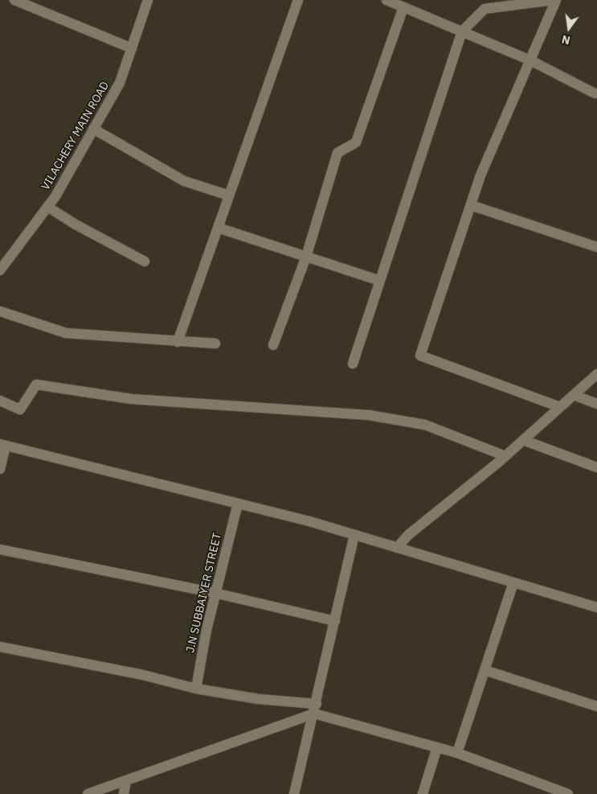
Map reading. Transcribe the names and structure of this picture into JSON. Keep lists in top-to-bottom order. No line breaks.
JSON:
{"streets":{"street":["VILACHERY MAIN ROAD","J.N SUBBAIYER STREET"]},"north":"bottom"}
